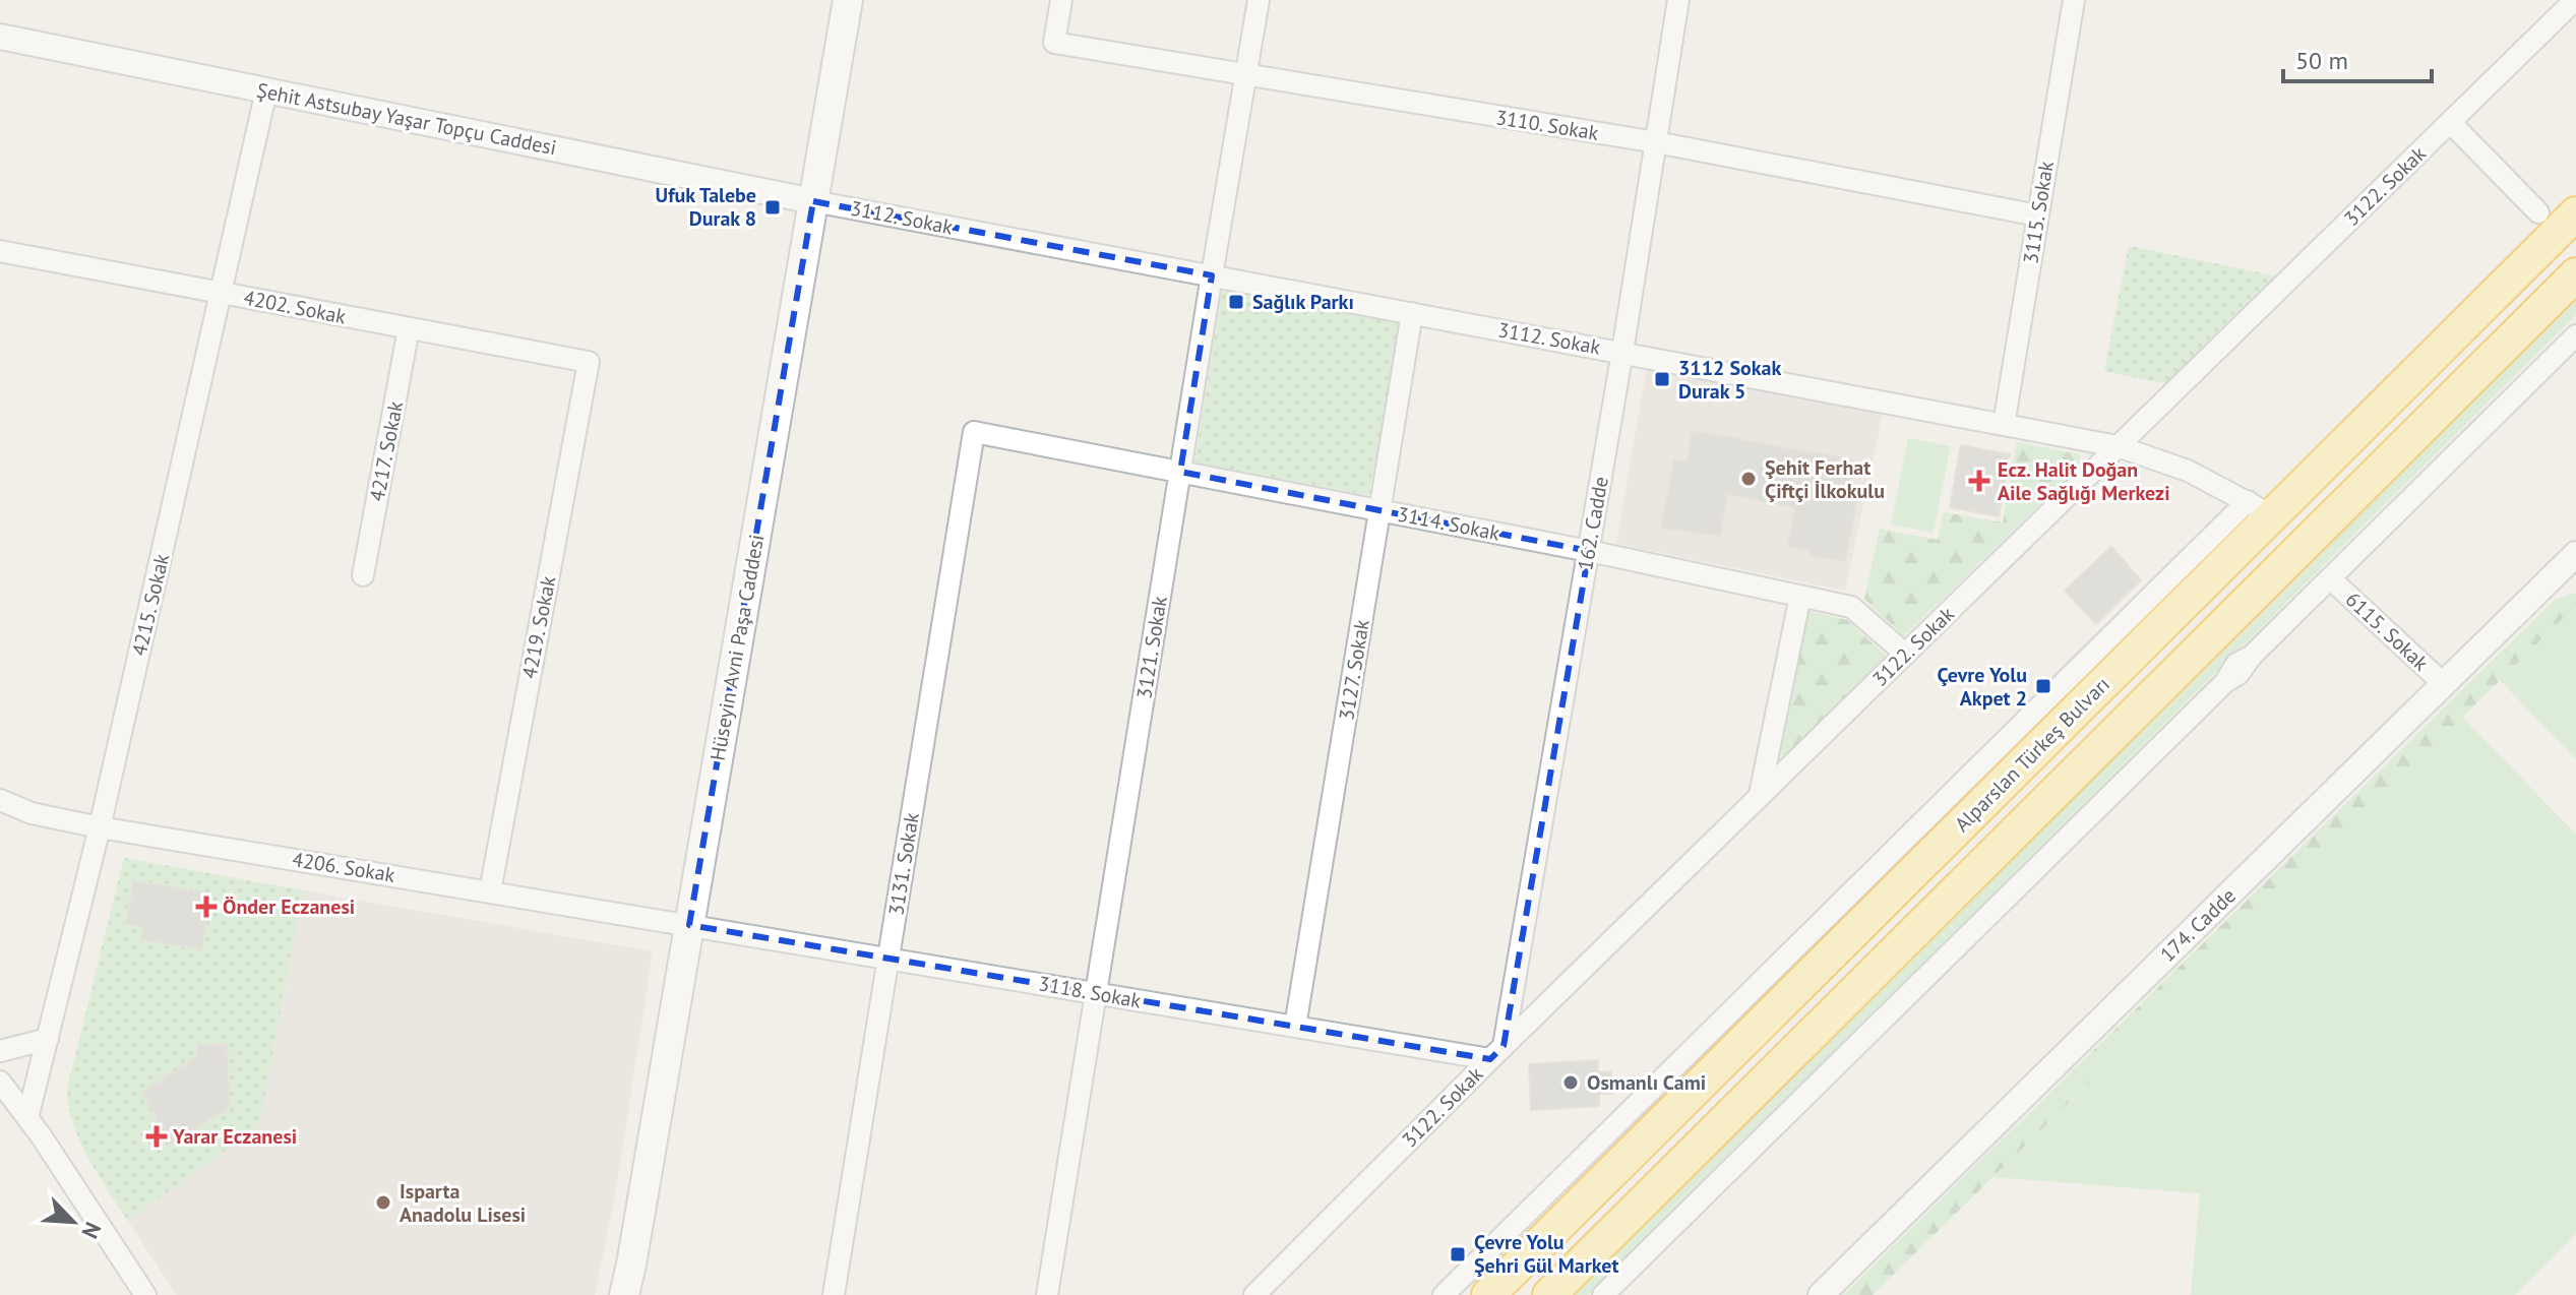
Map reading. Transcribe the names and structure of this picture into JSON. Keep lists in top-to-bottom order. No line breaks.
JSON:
{"streets":{"highway":["Alparslan Türkeş Bulvarı"],"main road":["Hüseyin Avni Paşa Caddesi"],"street":["Şehit Astsubay Yaşar Topçu Caddesi","3110. Sokak","3122. Sokak","3115. Sokak","3112. Sokak","4202. Sokak","4217. Sokak","3114. Sokak","162. Cadde","4215. Sokak","4219. Sokak","6115. Sokak","3121. Sokak","3127. Sokak","3131. Sokak","4206. Sokak","174. Cadde","3118. Sokak"]},"crossings":[["Şehit Astsubay Yaşar Topçu Caddesi","3112. Sokak"],["Şehit Astsubay Yaşar Topçu Caddesi","4215. Sokak"],["Şehit Astsubay Yaşar Topçu Caddesi","Hüseyin Avni Paşa Caddesi"],["3110. Sokak","3115. Sokak"],["3110. Sokak","162. Cadde"],["3110. Sokak","3121. Sokak"],["3122. Sokak","3112. Sokak"],["3122. Sokak","3114. Sokak"],["3122. Sokak","162. Cadde"],["3122. Sokak","3118. Sokak"],["3115. Sokak","3112. Sokak"],["3112. Sokak","162. Cadde"],["3112. Sokak","Hüseyin Avni Paşa Caddesi"],["3112. Sokak","3121. Sokak"],["3112. Sokak","3127. Sokak"],["3112. Sokak","Alparslan Türkeş Bulvarı"],["4202. Sokak","4217. Sokak"],["4202. Sokak","4215. Sokak"],["4202. Sokak","4219. Sokak"],["3114. Sokak","162. Cadde"],["3114. Sokak","3121. Sokak"],["3114. Sokak","3127. Sokak"],["3114. Sokak","3131. Sokak"],["162. Cadde","3118. Sokak"],["4215. Sokak","4206. Sokak"],["4219. Sokak","4206. Sokak"],["6115. Sokak","174. Cadde"],["Hüseyin Avni Paşa Caddesi","4206. Sokak"],["Hüseyin Avni Paşa Caddesi","3118. Sokak"],["3121. Sokak","3118. Sokak"],["3127. Sokak","3118. Sokak"],["3131. Sokak","3118. Sokak"],["4206. Sokak","3118. Sokak"]],"places":{"transit":["Ufuk Talebe Durak 8","Sağlık Parkı","3112 Sokak Durak 5","Çevre Yolu Akpet 2","Çevre Yolu Şehri Gül Market"],"other":["Şehit Ferhat Çiftçi İlkokulu","Osmanlı Cami","Isparta Anadolu Lisesi"],"health":["Ecz. Halit Doğan Aile Sağlığı Merkezi","Önder Eczanesi","Yarar Eczanesi"]},"scale_bar":"50 m","north":"bottom right"}
